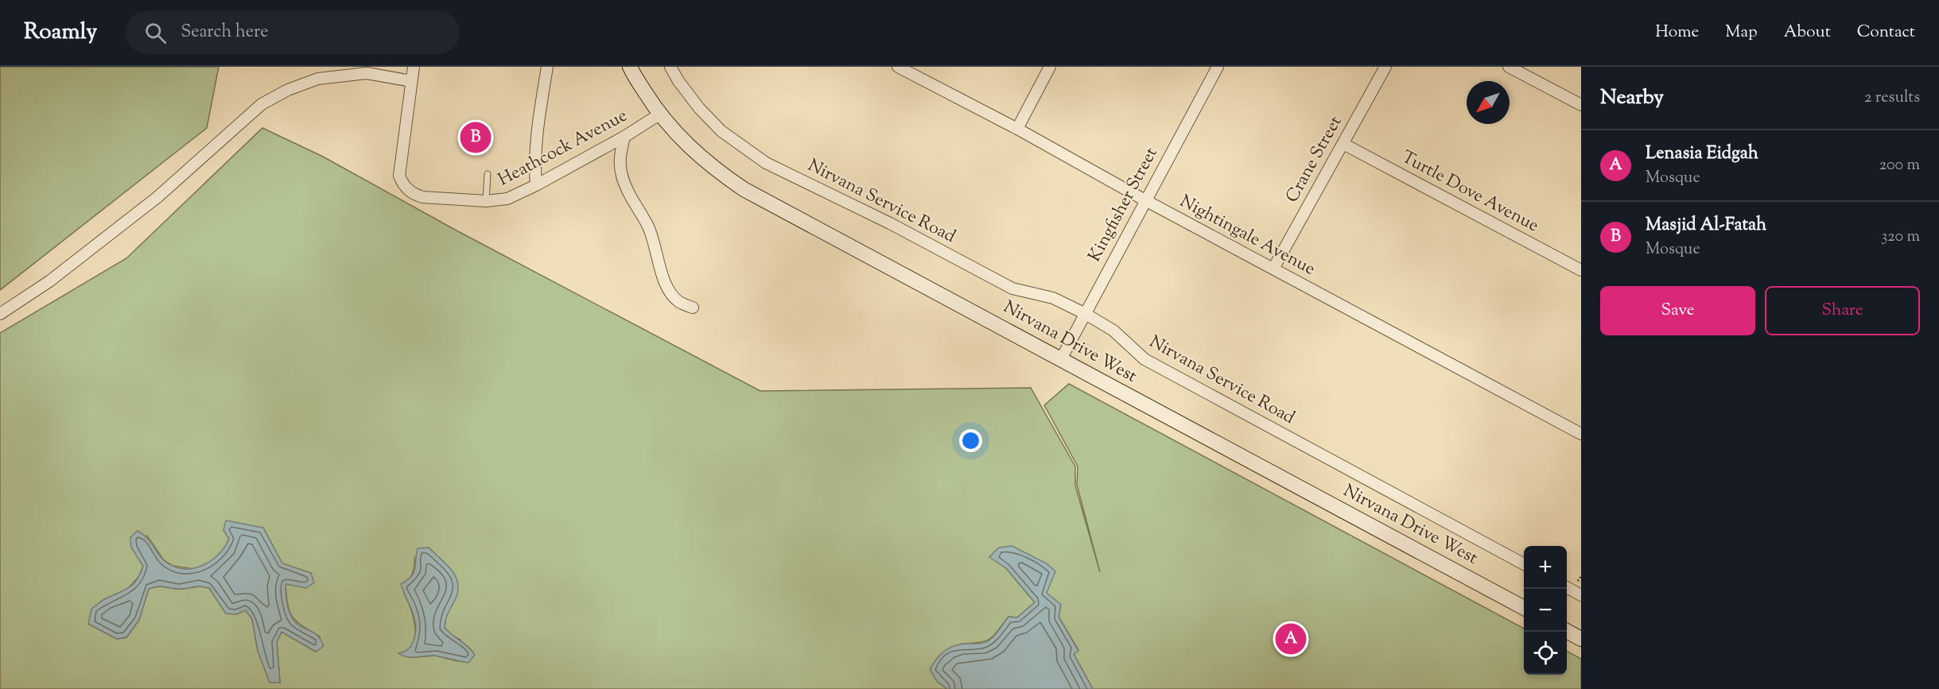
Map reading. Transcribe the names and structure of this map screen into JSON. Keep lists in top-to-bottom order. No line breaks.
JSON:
{"streets":{"main road":["Nirvana Drive West"],"street":["Heathcock Avenue","Crane Street","Turtle Dove Avenue","Nirvana Service Road","Kingfisher Street","Nightingale Avenue"]},"crossings":[["Heathcock Avenue","Nirvana Drive West"],["Crane Street","Turtle Dove Avenue"],["Crane Street","Nightingale Avenue"],["Nirvana Service Road","Kingfisher Street"],["Kingfisher Street","Nightingale Avenue"],["Kingfisher Street","Nirvana Drive West"]],"north":"bottom left","page":{"header":"Roamly","search":"Search here","nav":["Home","Map","About","Contact"],"heading":["Nearby","2 results"],"pins":["B","A"],"list":[{"mark":"A","name":"Lenasia Eidgah","note":"Mosque","value":"200 m"},{"mark":"B","name":"Masjid Al-Fatah","note":"Mosque","value":"320 m"}],"buttons":["Save","Share"],"map_buttons":["+","−"]}}
